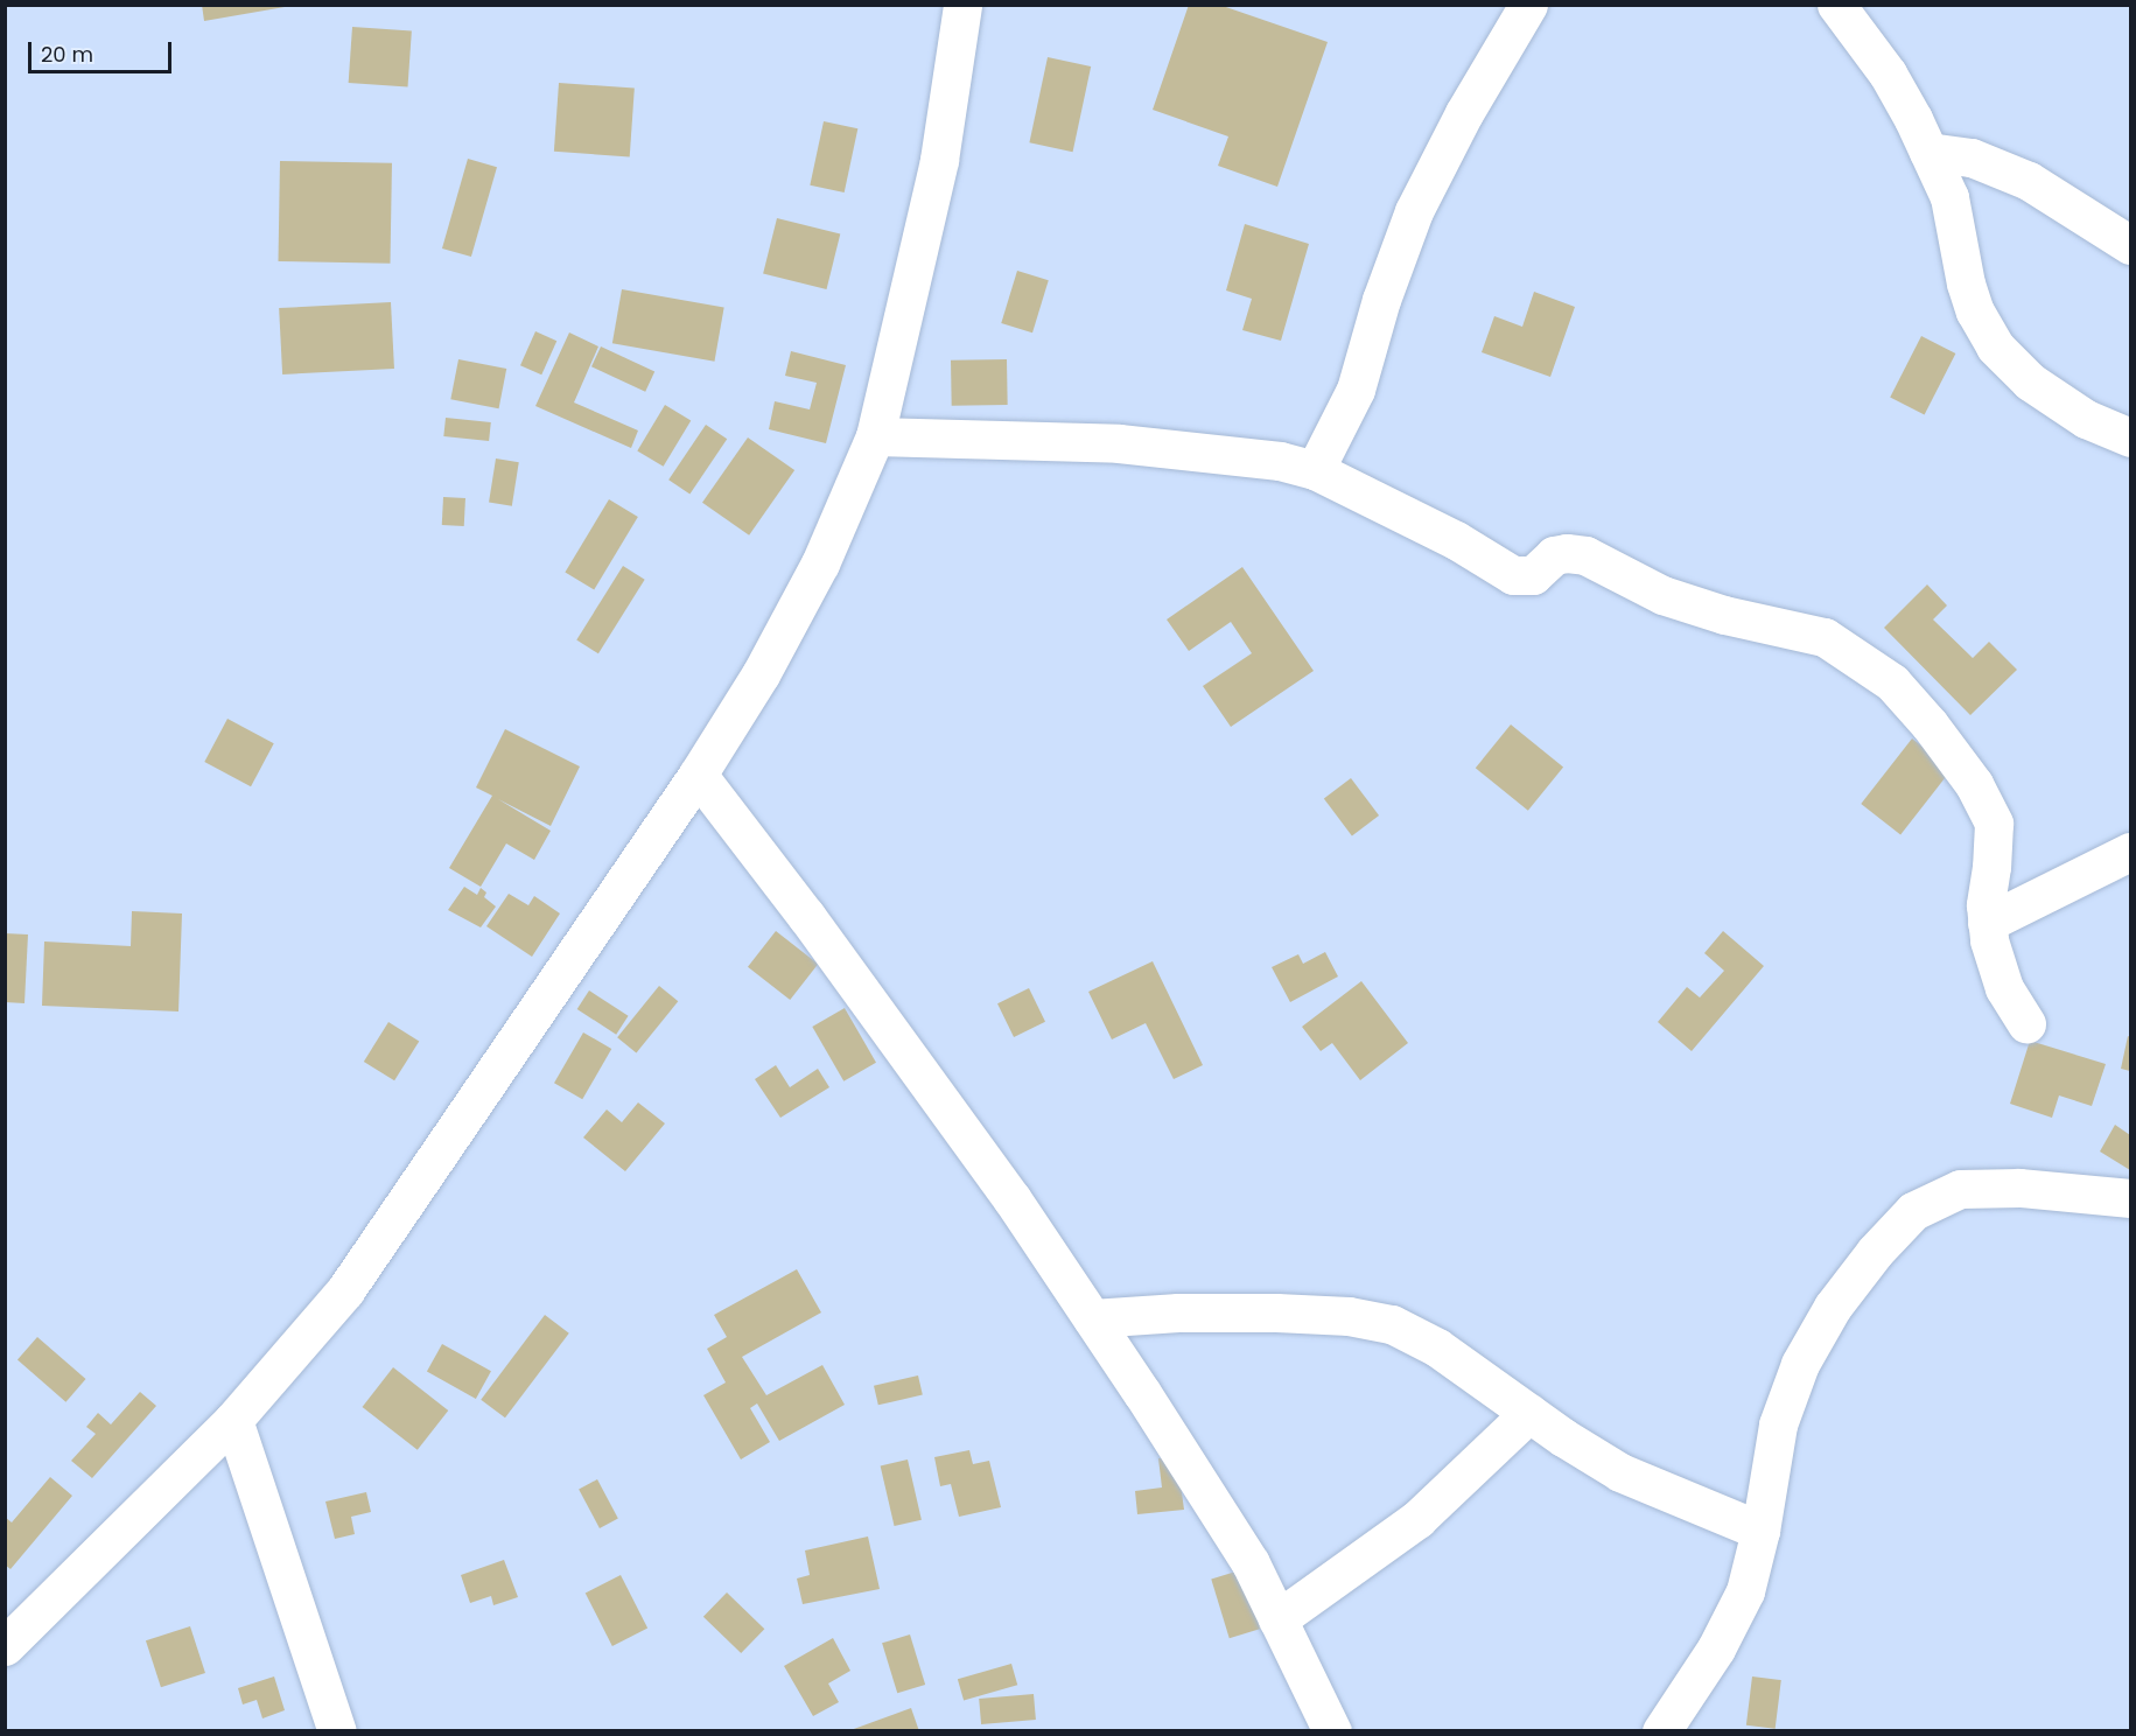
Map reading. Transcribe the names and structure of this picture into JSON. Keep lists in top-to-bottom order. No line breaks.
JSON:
{"scale_bar":"20 m"}
